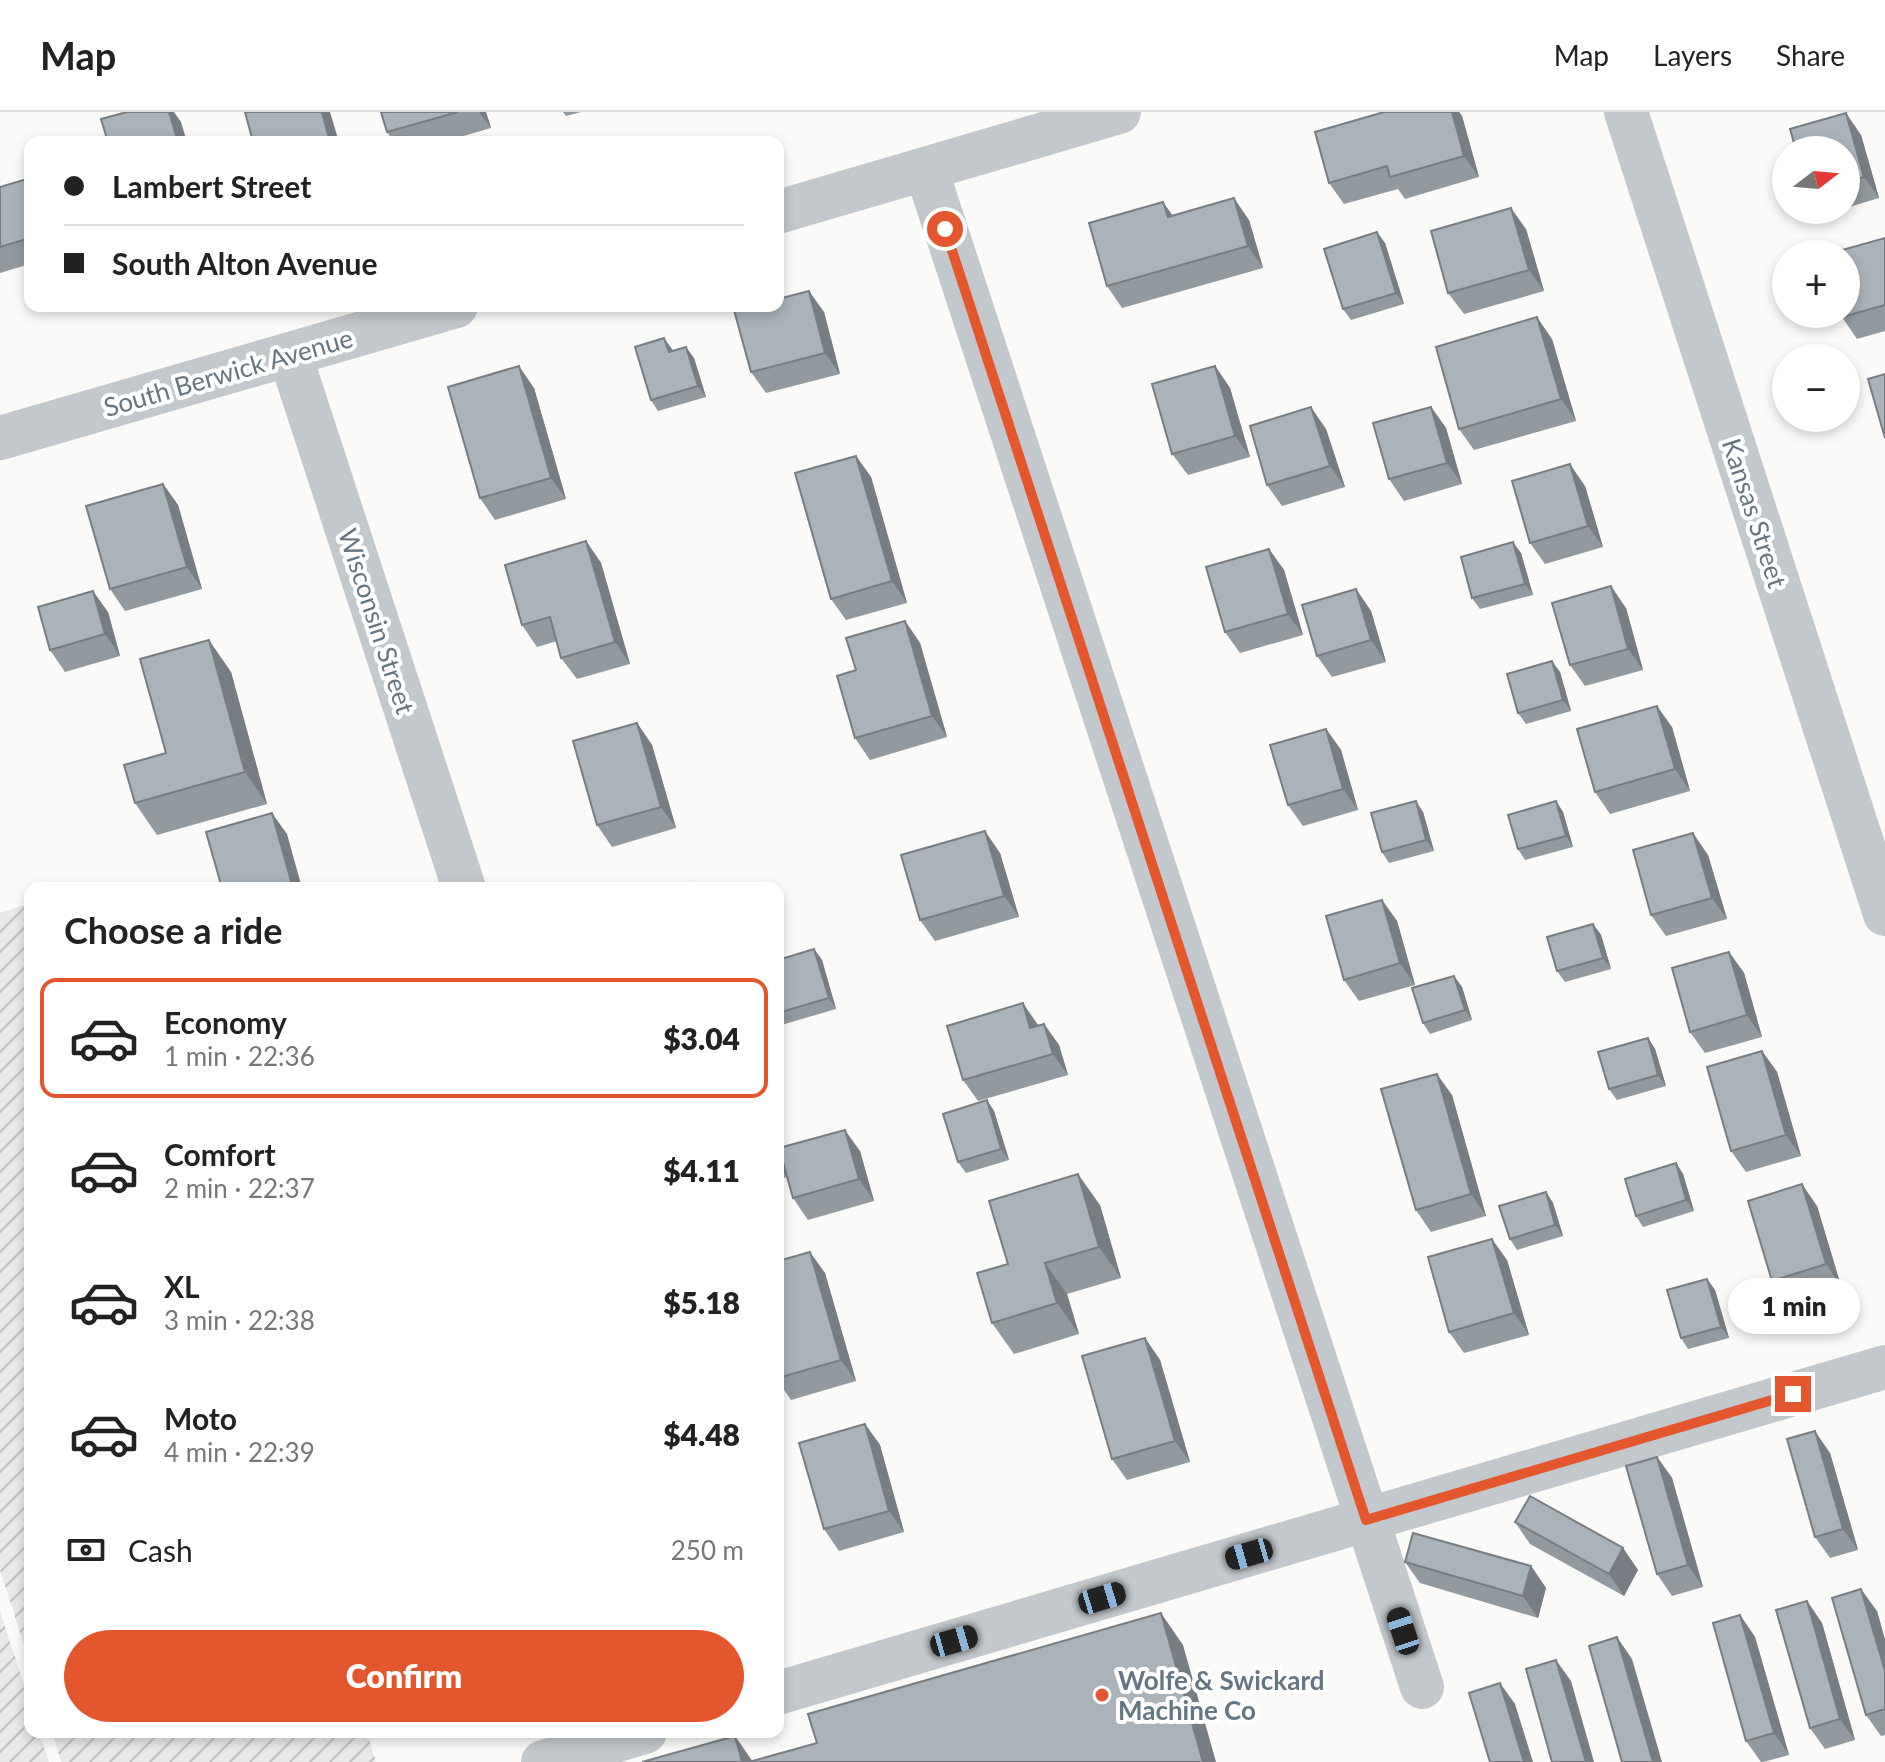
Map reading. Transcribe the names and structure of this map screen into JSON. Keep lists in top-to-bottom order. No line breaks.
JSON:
{"streets":{"street":["South Berwick Avenue","Kansas Street","Wisconsin Street"]},"crossings":[["South Berwick Avenue","Wisconsin Street"]],"places":["Wolfe & Swickard Machine Co"],"north":"right","page":{"header":"Map","nav":["Map","Layers","Share"],"map_buttons":["+","−"],"banner":["Lambert Street","South Alton Avenue"],"heading":"Choose a ride","list":[{"name":"Economy","note":"1 min · 22:36","value":"$3.04"},{"name":"Comfort","note":"2 min · 22:37","value":"$4.11"},{"name":"XL","note":"3 min · 22:38","value":"$5.18"},{"name":"Moto","note":"4 min · 22:39","value":"$4.48"}],"bubble":"1 min","pay":["Cash","250 m"],"buttons":"Confirm"}}
